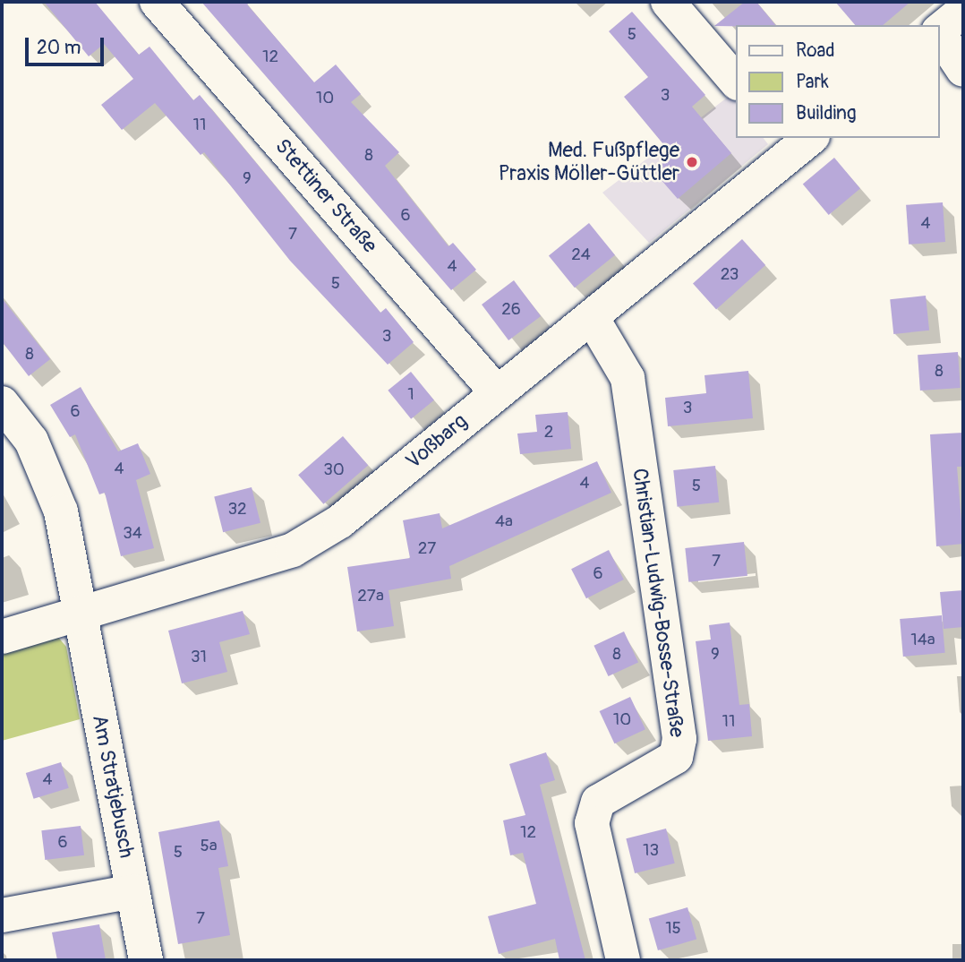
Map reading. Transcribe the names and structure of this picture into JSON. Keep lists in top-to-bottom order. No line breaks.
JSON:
{"streets":{"street":["Stettiner Straße","Voßbarg","Christian-Ludwig-Bosse-Straße","Am Stratjebusch"]},"crossings":[["Stettiner Straße","Voßbarg"],["Voßbarg","Christian-Ludwig-Bosse-Straße"],["Voßbarg","Am Stratjebusch"]],"places":["Med. Fußpflege Praxis Möller-Güttler"],"house_numbers":["5","12","3","10","11","8","9","6","4","7","24","4","23","5","26","3","8","8","1","3","6","2","4","30","4","5","32","4a","34","27","7","6","27a","14a","8","9","31","10","11","4","12","6","5a","13","5","7","15"],"legend":["Road","Park","Building"],"scale_bar":"20 m"}
